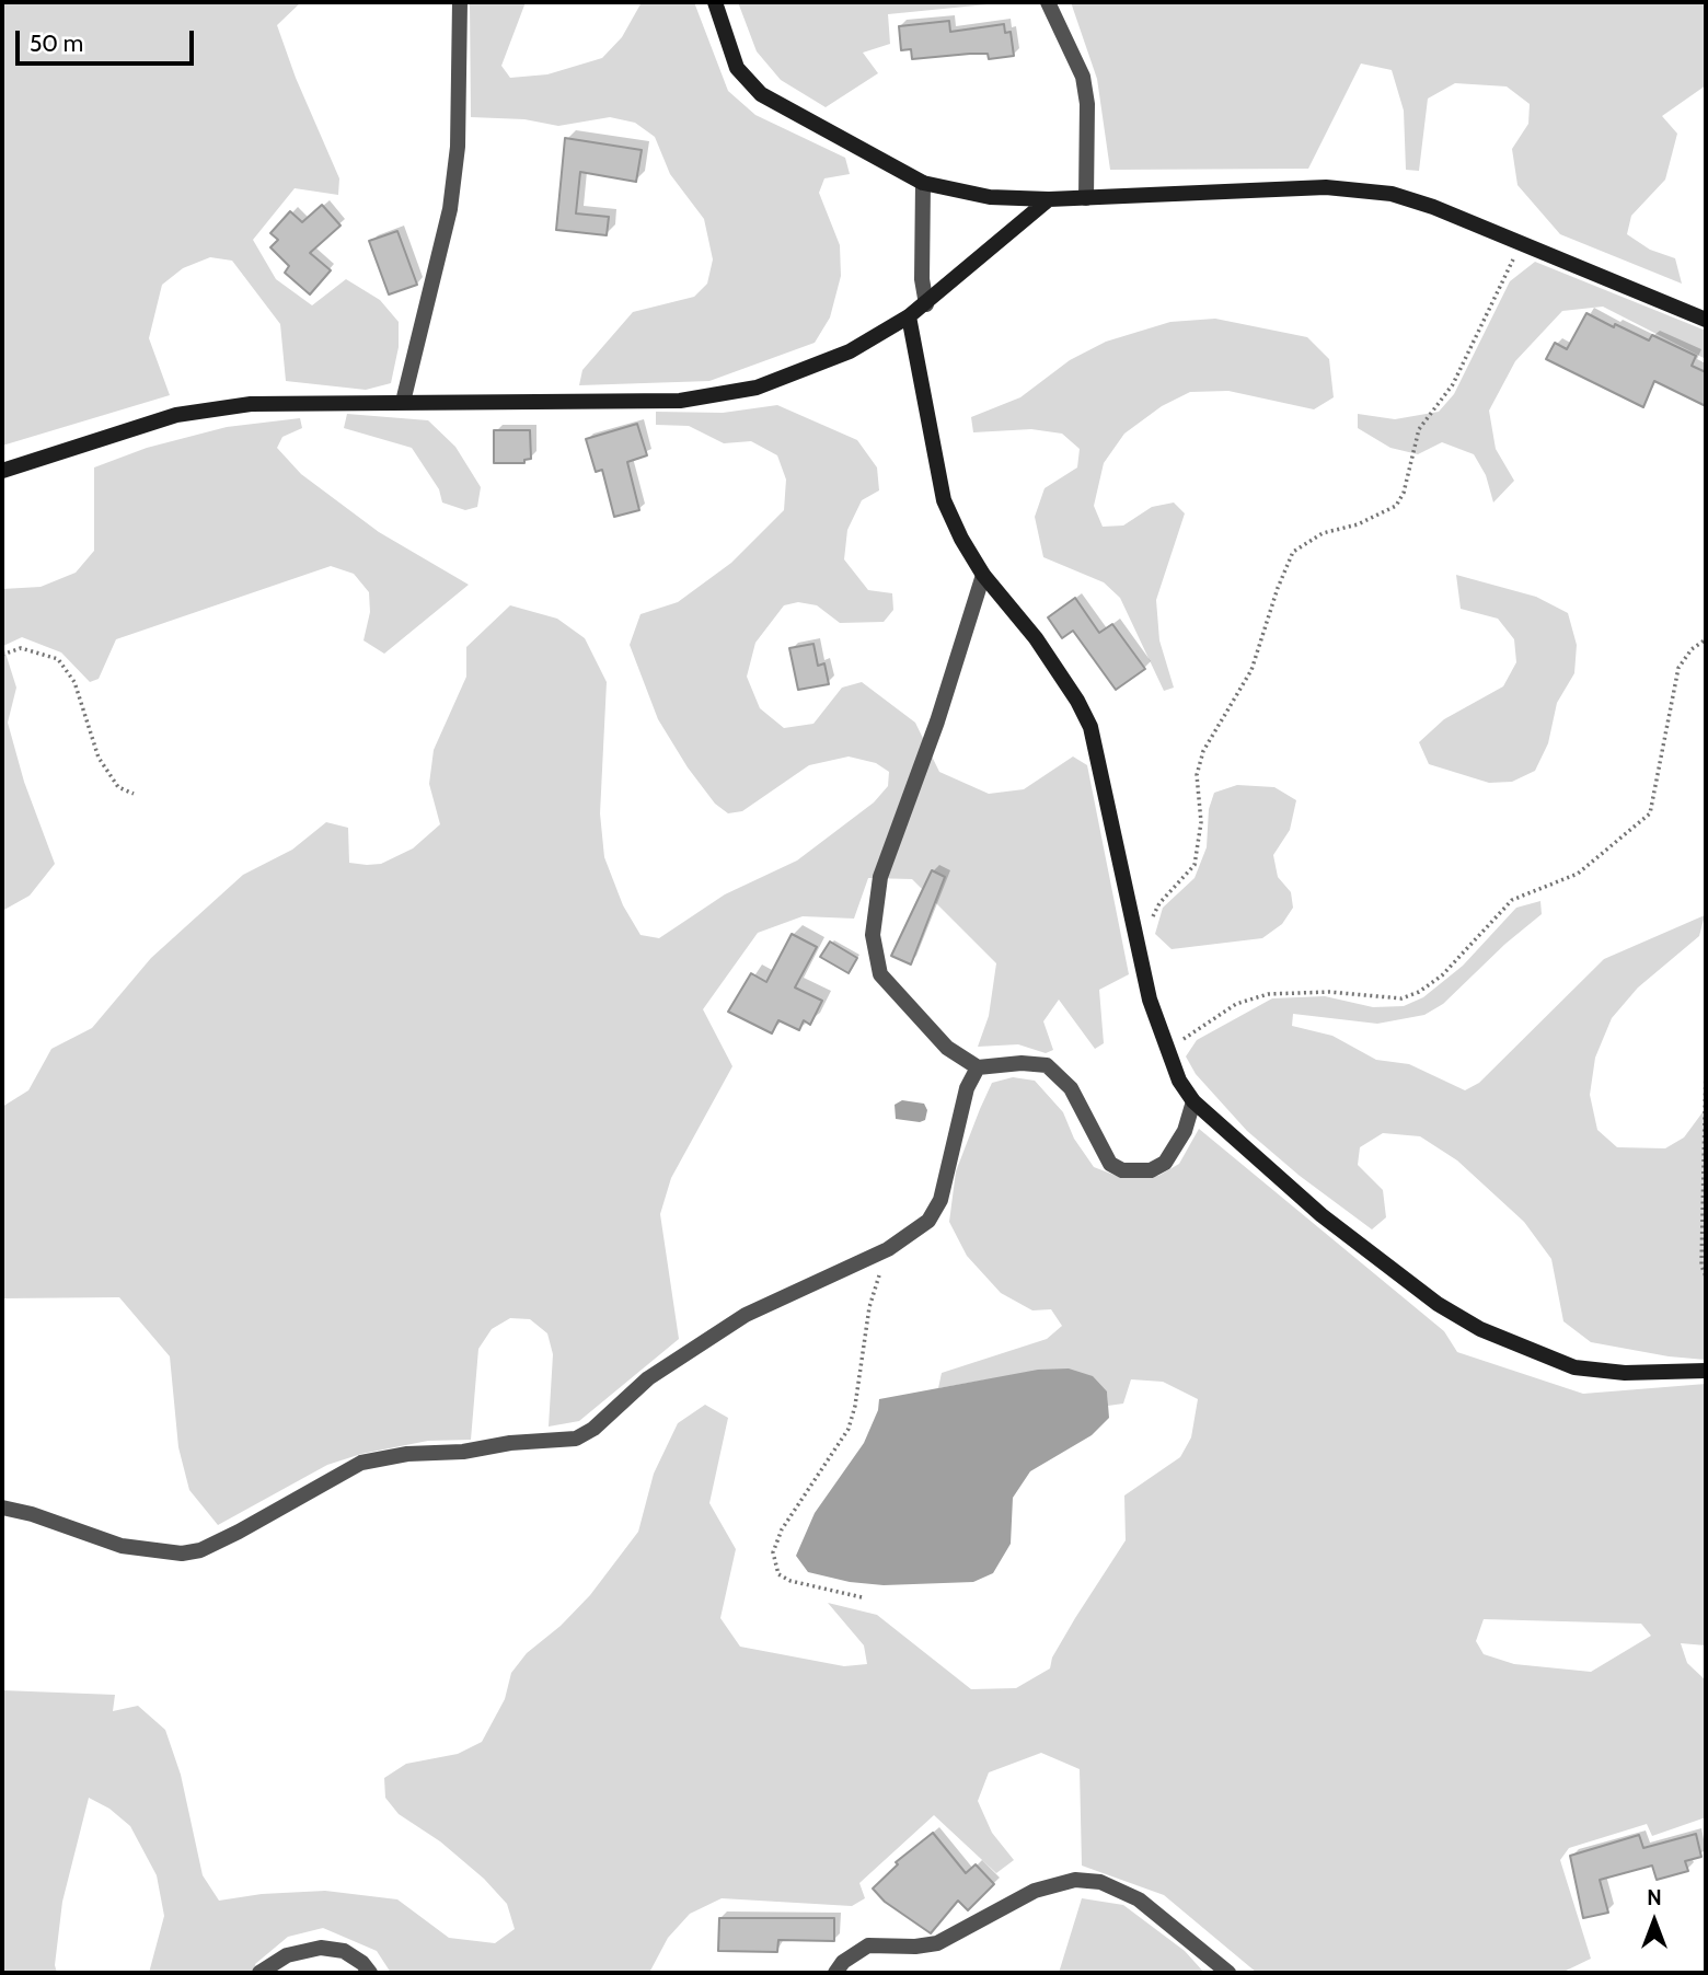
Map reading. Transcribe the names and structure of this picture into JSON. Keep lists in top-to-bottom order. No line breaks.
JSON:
{"scale_bar":"50 m","north":"top"}
